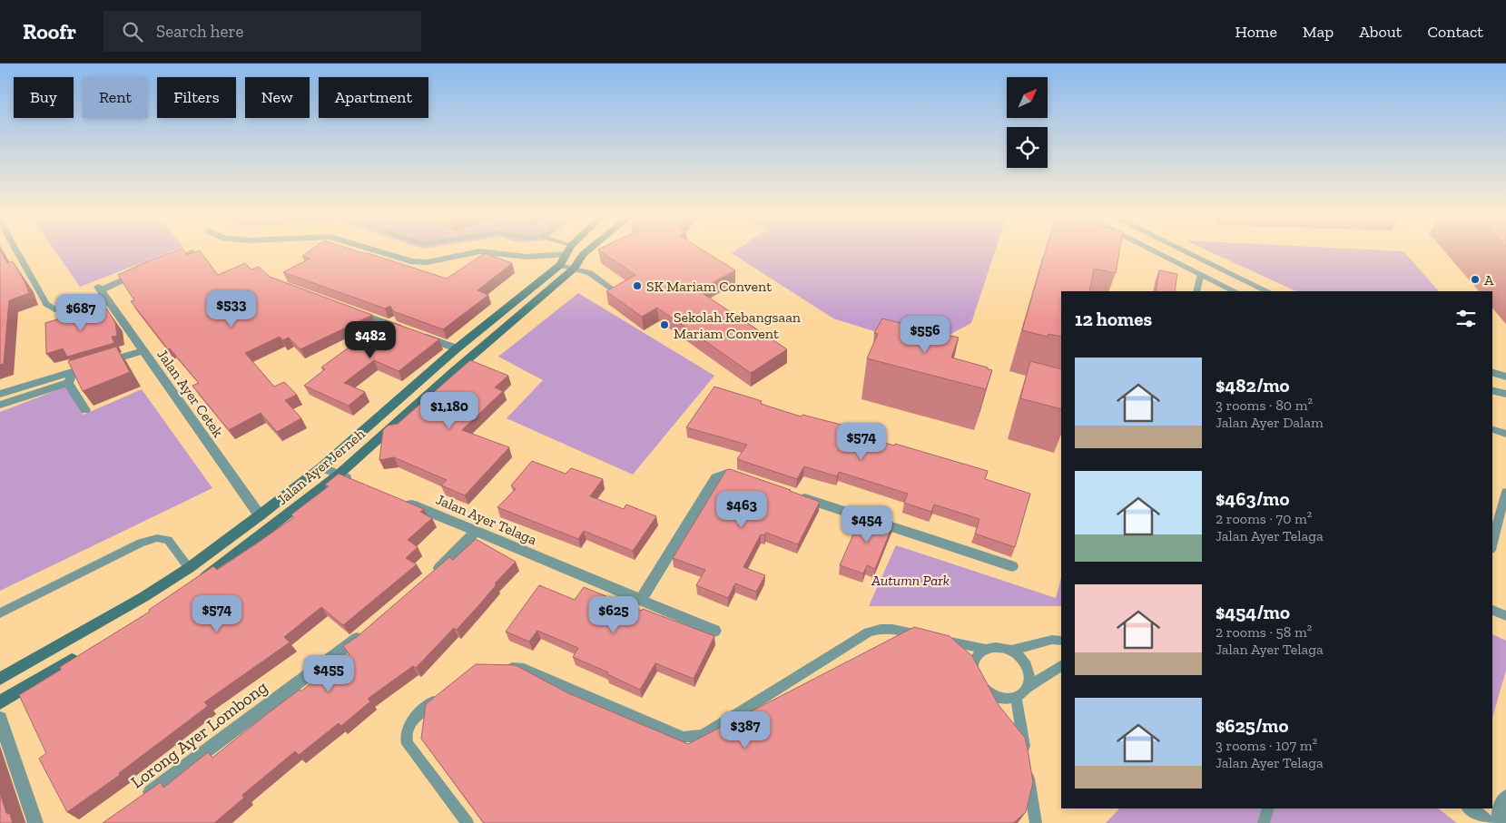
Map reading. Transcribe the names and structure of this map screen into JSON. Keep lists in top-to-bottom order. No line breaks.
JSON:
{"streets":{"main road":["Jalan Ayer Jerneh"],"street":["Jalan Ayer Cetek","Jalan Ayer Telaga","Lorong Ayer Lombong"]},"crossings":[["Jalan Ayer Cetek","Jalan Ayer Jerneh"]],"parks":["Autumn Park"],"places":["A","SK Mariam Convent","Sekolah Kebangsaan Mariam Convent"],"north":"top right","page":{"header":"Roofr","search":"Search here","nav":["Home","Map","About","Contact"],"chip":["Buy","Rent","Filters","New","Apartment"],"price":["$533","$687","$556","$482","$1,180","$574","$463","$454","$574","$625","$455","$387"],"heading":"12 homes","list":[{"name":"$482/mo","note":"3 rooms · 80 m² · Jalan Ayer Dalam"},{"name":"$463/mo","note":"2 rooms · 70 m² · Jalan Ayer Telaga"},{"name":"$454/mo","note":"2 rooms · 58 m² · Jalan Ayer Telaga"},{"name":"$625/mo","note":"3 rooms · 107 m² · Jalan Ayer Telaga"}]}}
